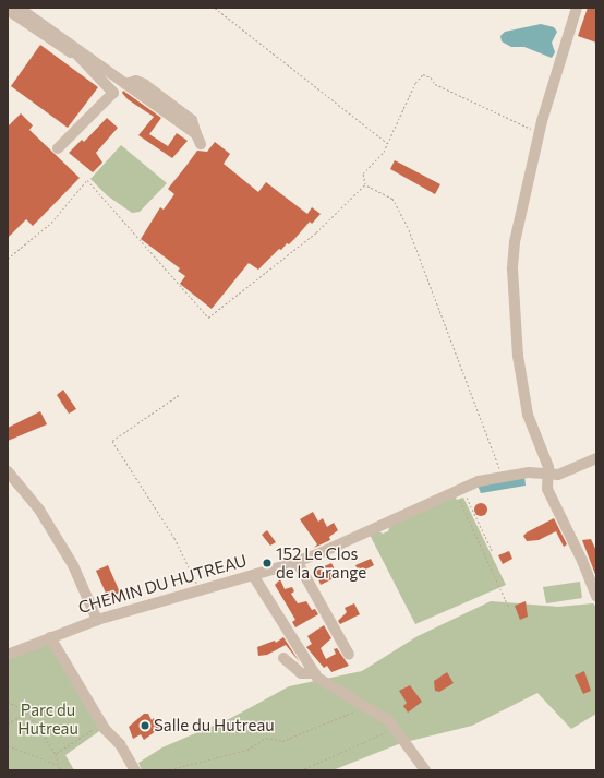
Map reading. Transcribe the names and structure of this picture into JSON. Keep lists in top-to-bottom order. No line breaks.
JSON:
{"streets":{"street":["CHEMIN DU HUTREAU"]},"parks":["Parc du Hutreau"],"places":["152 Le Clos de la Grange","Salle du Hutreau"]}
